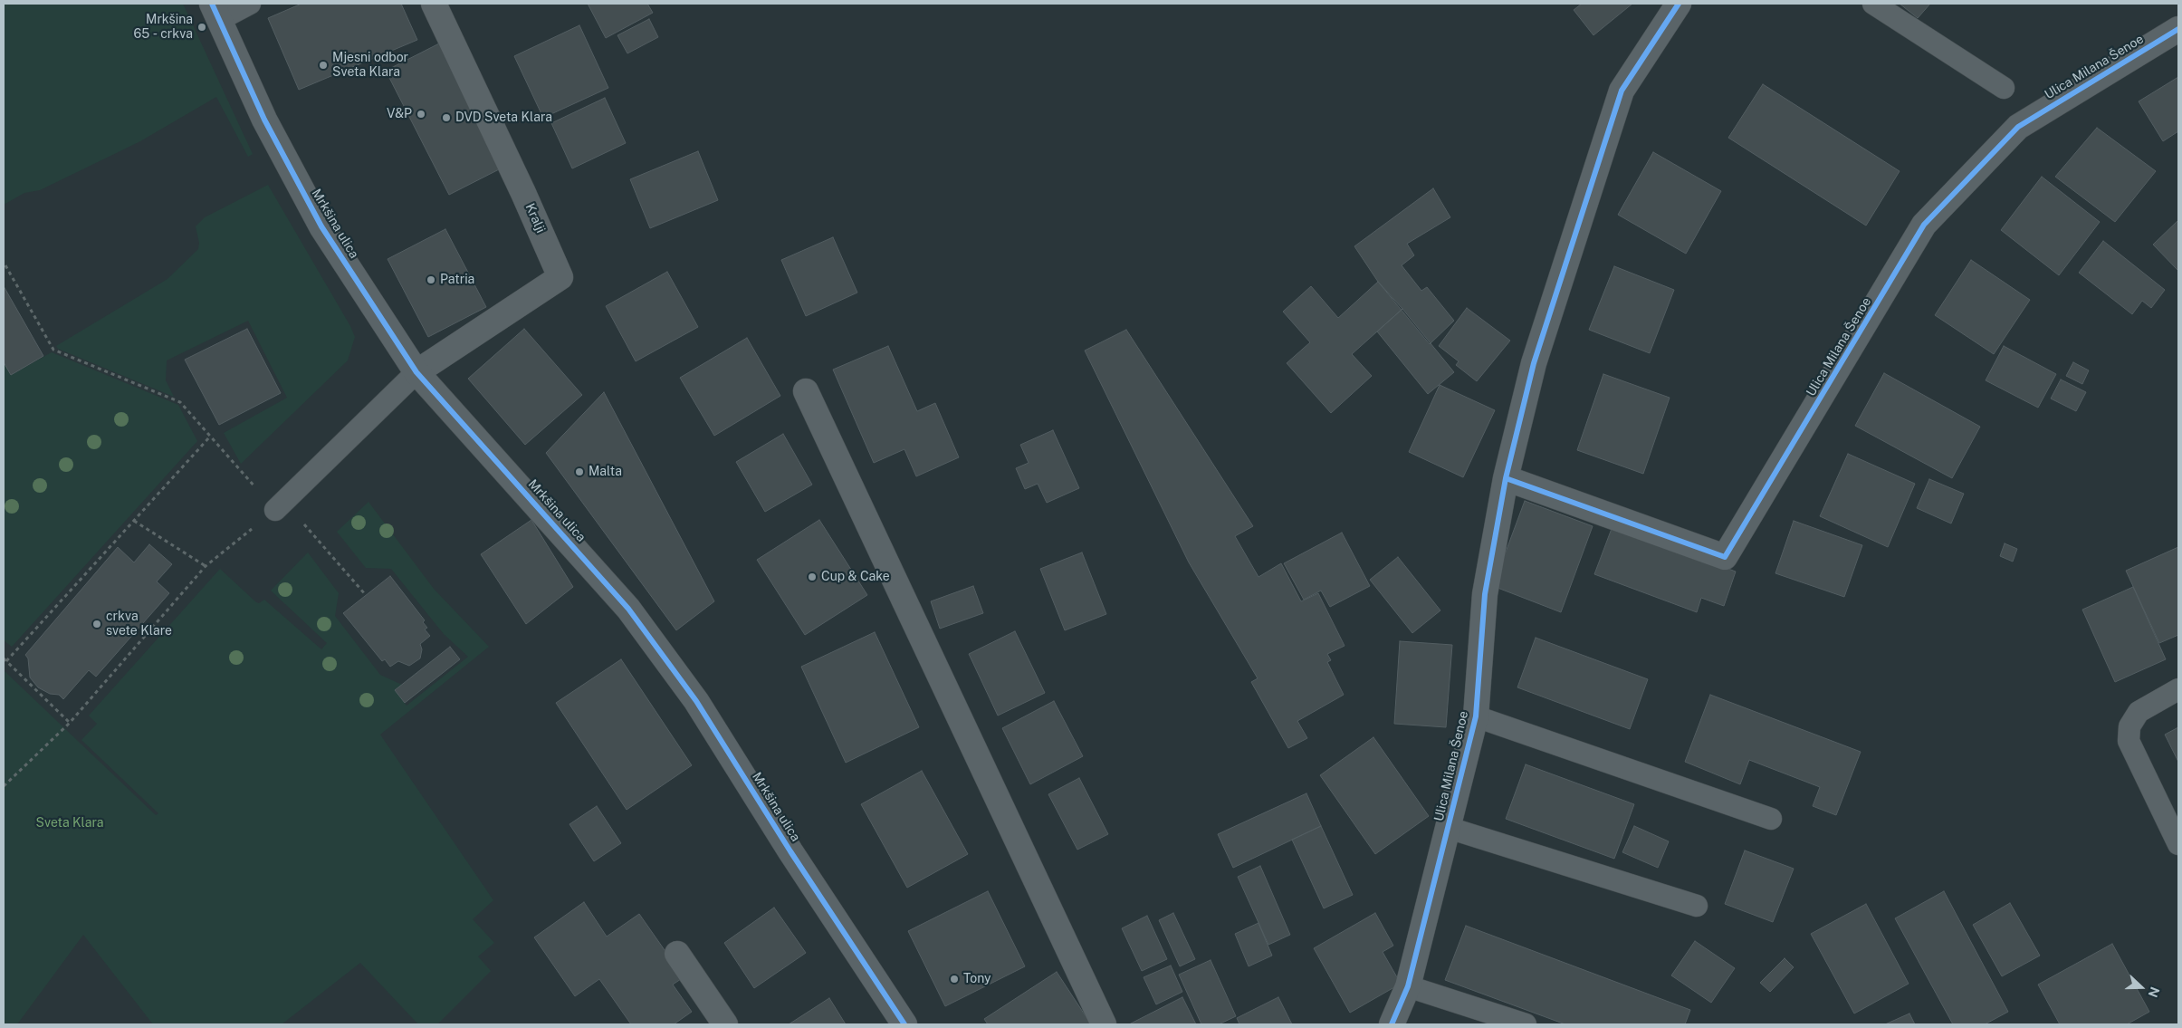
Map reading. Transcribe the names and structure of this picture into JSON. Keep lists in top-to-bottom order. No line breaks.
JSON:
{"streets":{"street":["Ulica Milana Šenoe","Kralji","Mrkšina ulica"]},"crossings":[["Kralji","Mrkšina ulica"]],"parks":["Sveta Klara"],"places":["Mrkšina 65 - crkva","Mjesni odbor Sveta Klara","V&P","DVD Sveta Klara","Patria","Malta","Cup & Cake","crkva svete Klare","Tony"],"north":"right"}
